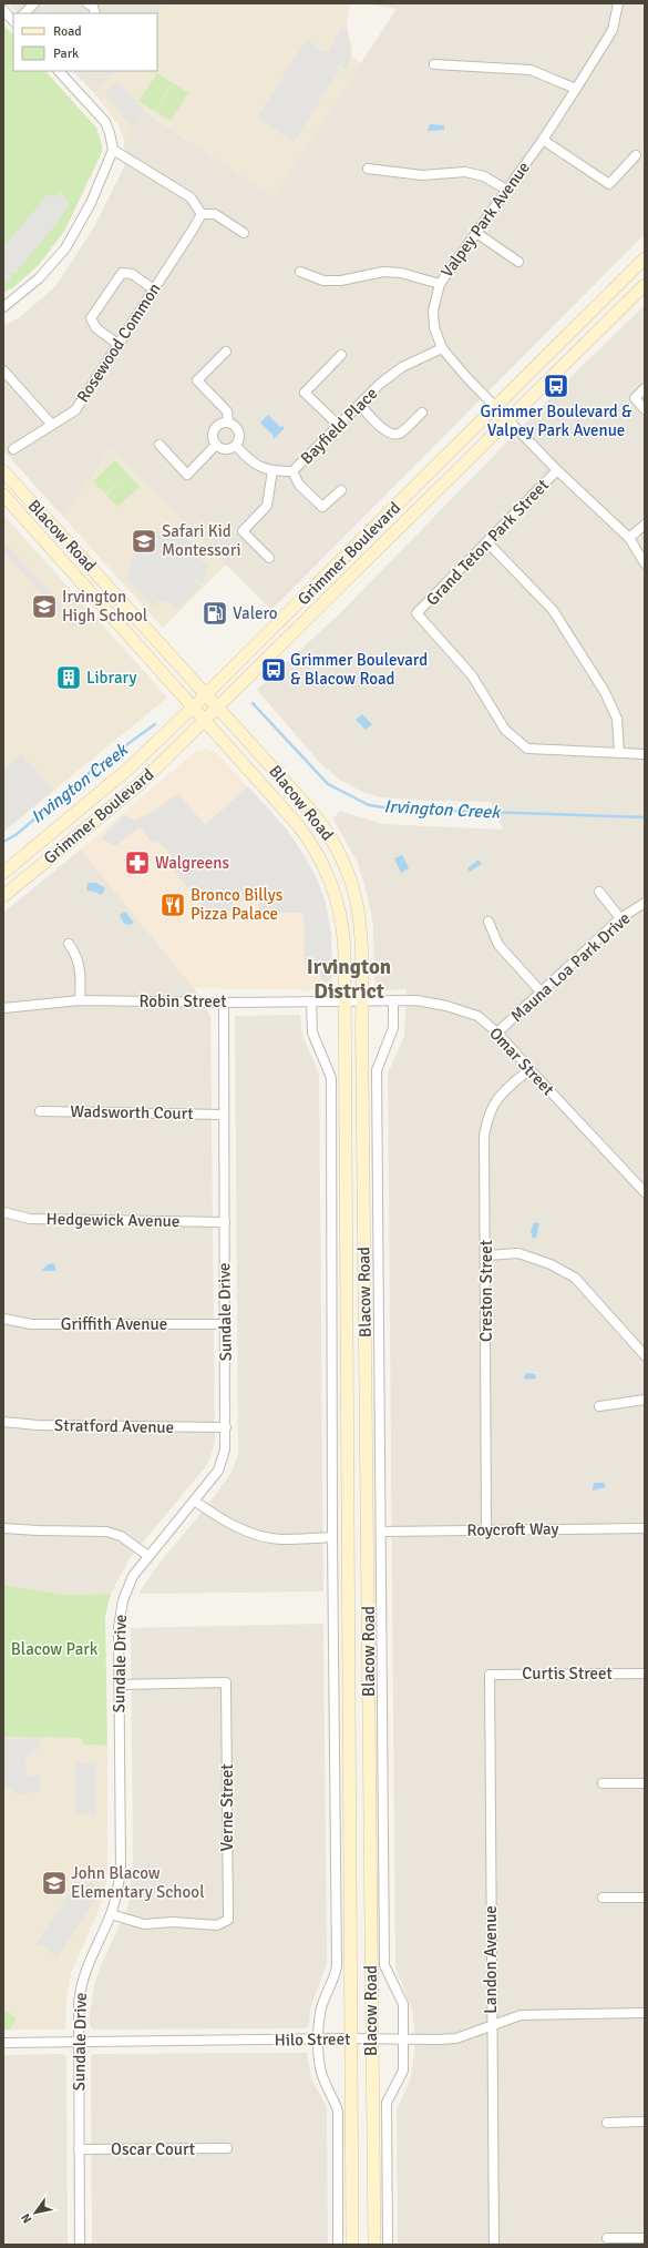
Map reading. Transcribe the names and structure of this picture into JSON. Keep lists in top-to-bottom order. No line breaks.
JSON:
{"streets":{"main road":["Blacow Road","Grimmer Boulevard"],"street":["Valpey Park Avenue","Rosewood Common","Bayfield Place","Grand Teton Park Street","Mauna Loa Park Drive","Robin Street","Omar Street","Wadsworth Court","Hedgewick Avenue","Creston Street","Sundale Drive","Griffith Avenue","Stratford Avenue","Roycroft Way","Curtis Street","Verne Street","Landon Avenue","Hilo Street","Oscar Court"]},"crossings":[["Valpey Park Avenue","Bayfield Place"],["Valpey Park Avenue","Grand Teton Park Street"],["Valpey Park Avenue","Grimmer Boulevard"],["Blacow Road","Grimmer Boulevard"],["Blacow Road","Robin Street"],["Blacow Road","Omar Street"],["Blacow Road","Roycroft Way"],["Blacow Road","Hilo Street"],["Mauna Loa Park Drive","Omar Street"],["Robin Street","Omar Street"],["Robin Street","Sundale Drive"],["Omar Street","Creston Street"],["Wadsworth Court","Sundale Drive"],["Hedgewick Avenue","Sundale Drive"],["Creston Street","Roycroft Way"],["Sundale Drive","Griffith Avenue"],["Sundale Drive","Stratford Avenue"],["Sundale Drive","Verne Street"],["Sundale Drive","Hilo Street"],["Sundale Drive","Oscar Court"],["Curtis Street","Landon Avenue"],["Landon Avenue","Hilo Street"]],"districts":["Irvington District"],"water":["Irvington Creek"],"parks":["Blacow Park"],"places":{"bus stop":["Grimmer Boulevard & Valpey Park Avenue","Grimmer Boulevard & Blacow Road"],"school or university":["Safari Kid Montessori","Irvington High School","John Blacow Elementary School"],"fuel station":["Valero"],"building":["Library"],"pharmacy":["Walgreens"],"restaurant":["Bronco Billys Pizza Palace"]},"legend":["Road","Park"],"north":"bottom left"}
